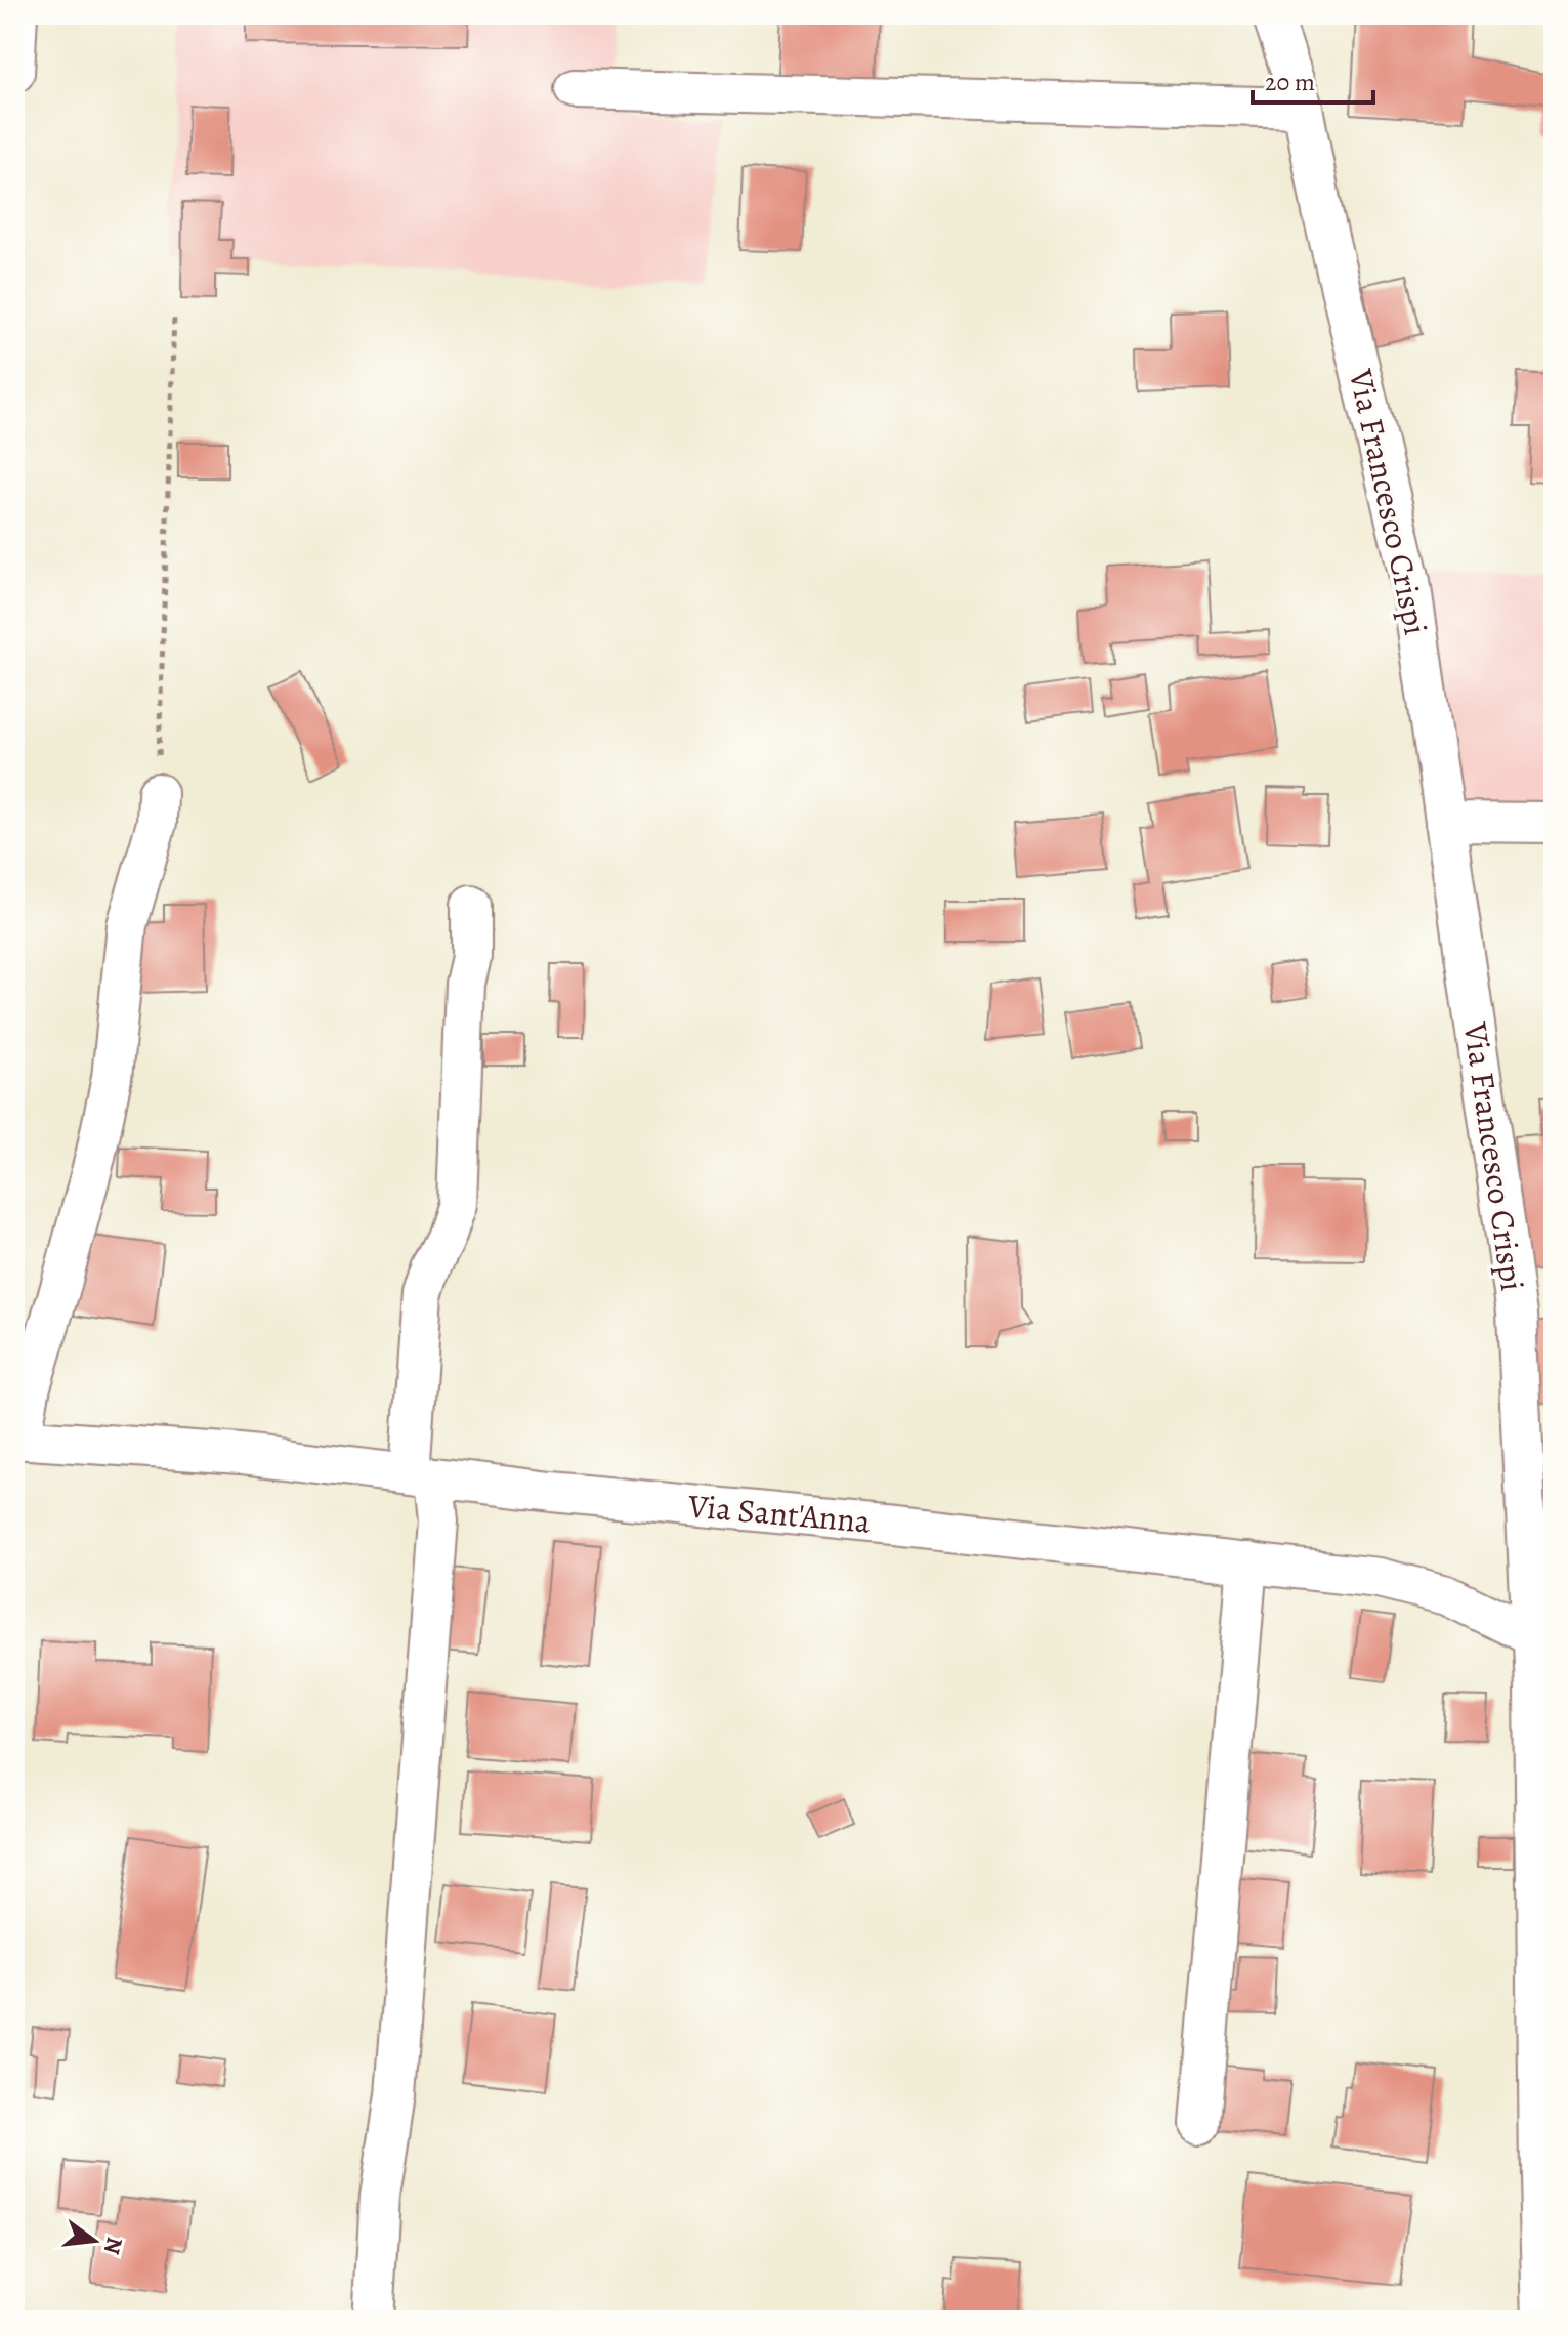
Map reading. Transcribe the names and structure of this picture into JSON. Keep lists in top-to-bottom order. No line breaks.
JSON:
{"streets":{"street":["Via Francesco Crispi","Via Sant'Anna"]},"crossings":[["Via Francesco Crispi","Via Sant'Anna"]],"scale_bar":"20 m","north":"right"}
